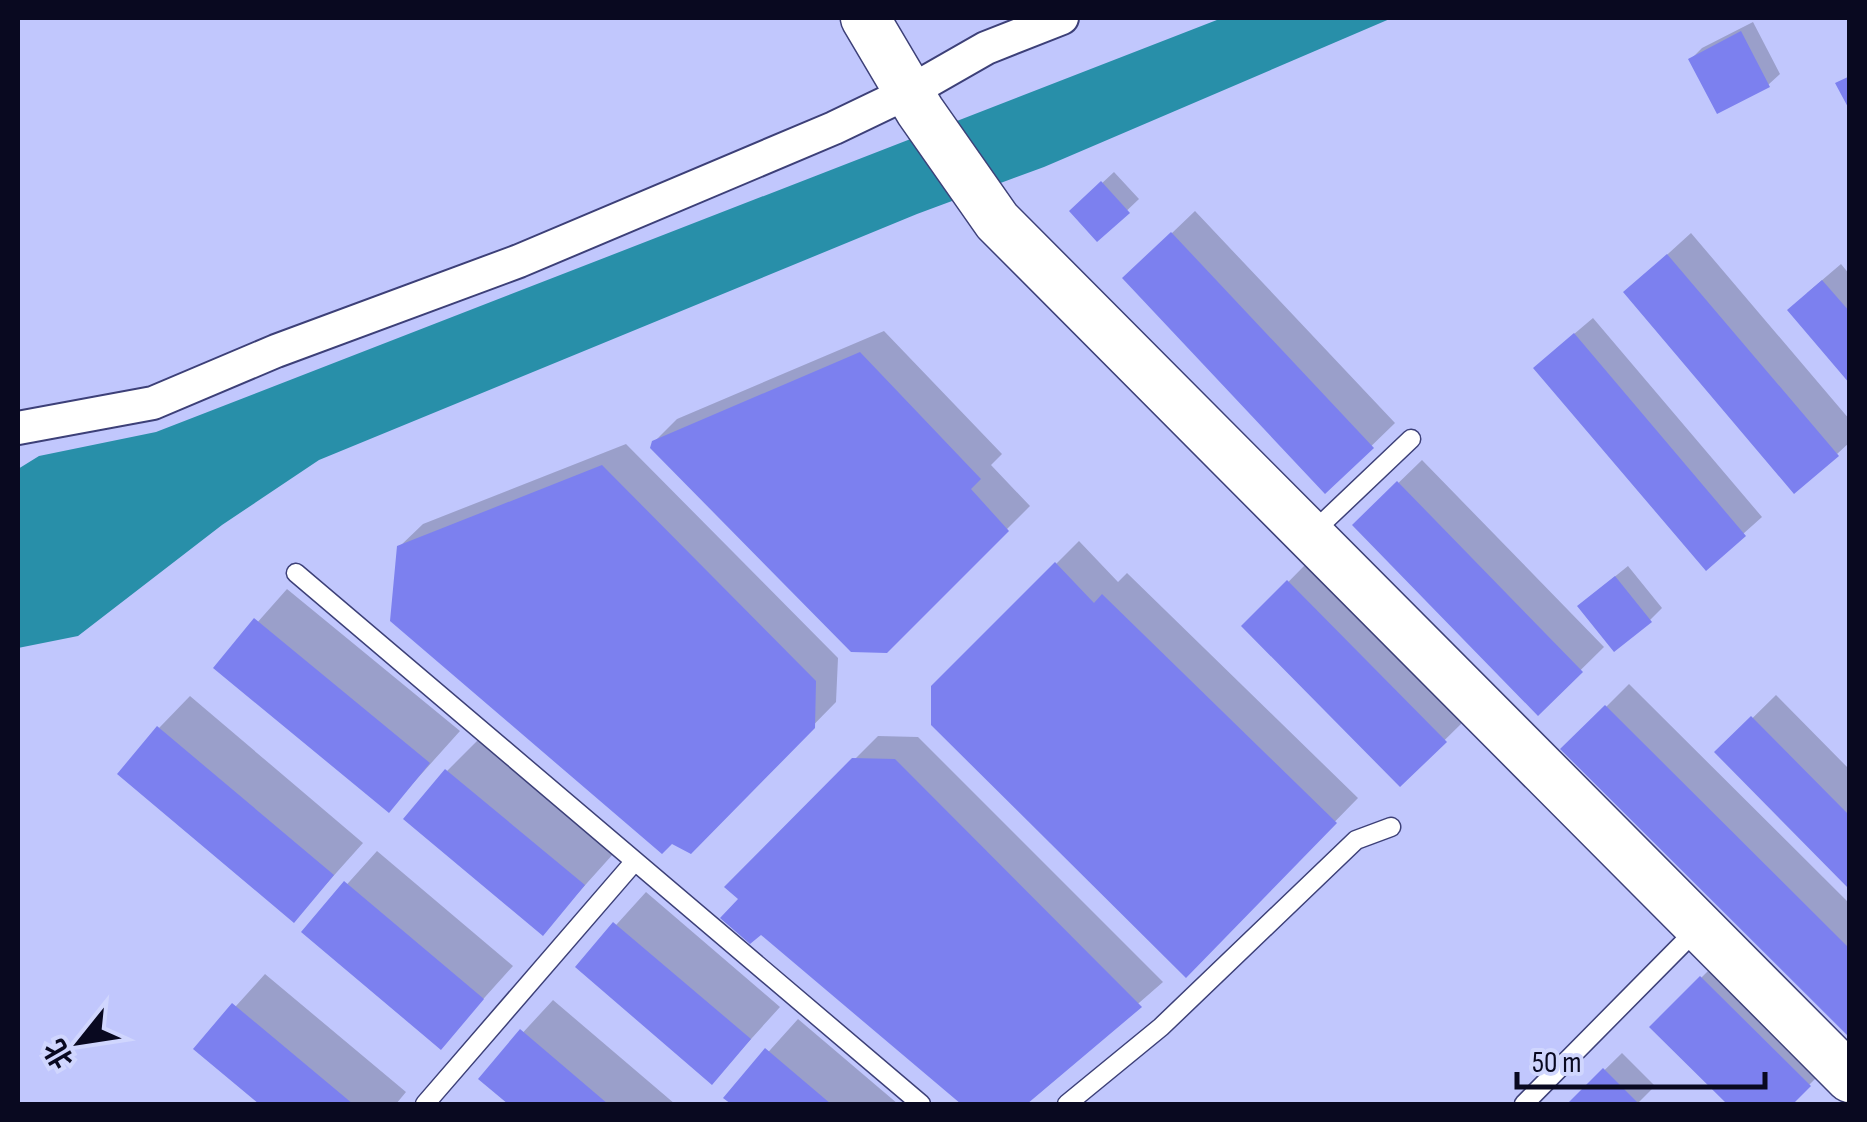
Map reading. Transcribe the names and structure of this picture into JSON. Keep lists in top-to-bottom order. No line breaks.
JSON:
{"scale_bar":"50 m","north":"bottom left"}
